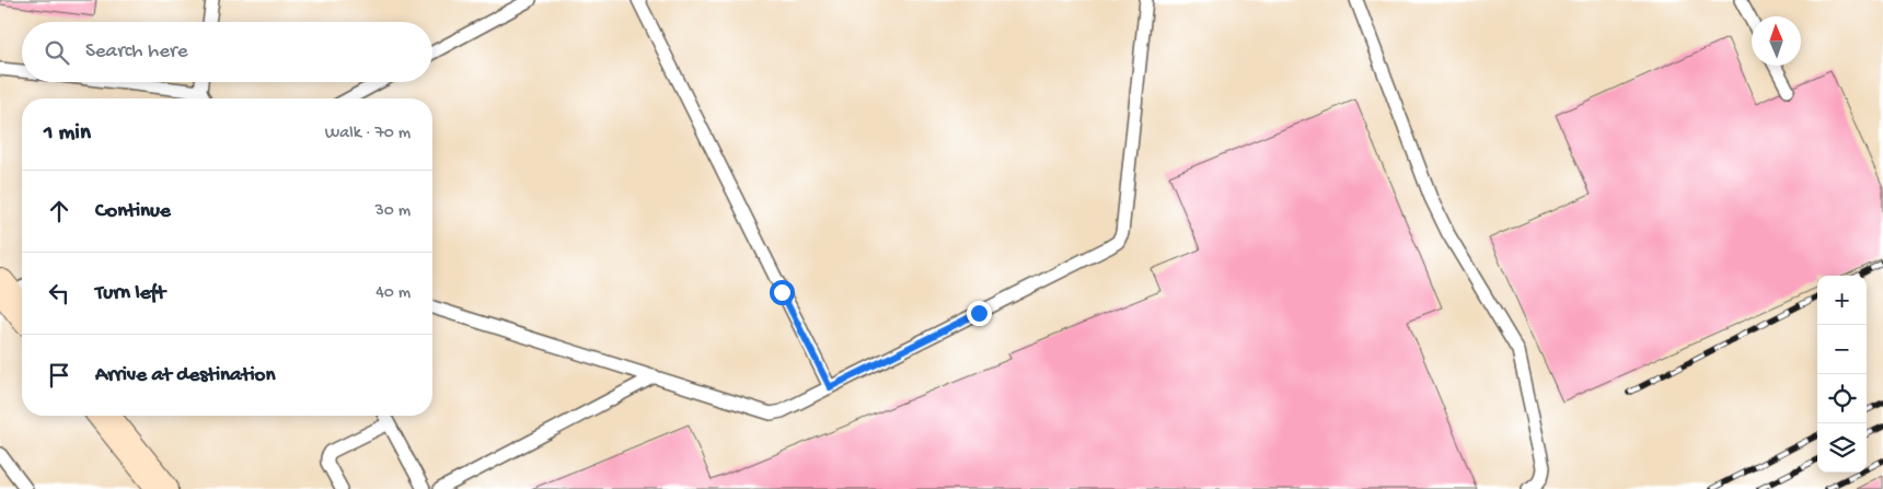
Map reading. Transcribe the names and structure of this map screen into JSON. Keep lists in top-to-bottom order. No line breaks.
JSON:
{"north":"top","page":{"search":"Search here","heading":["1 min","Walk · 70 m"],"list":[["Continue","30 m"],["Turn left","40 m"],"Arrive at destination"],"map_buttons":["+","−"]}}
